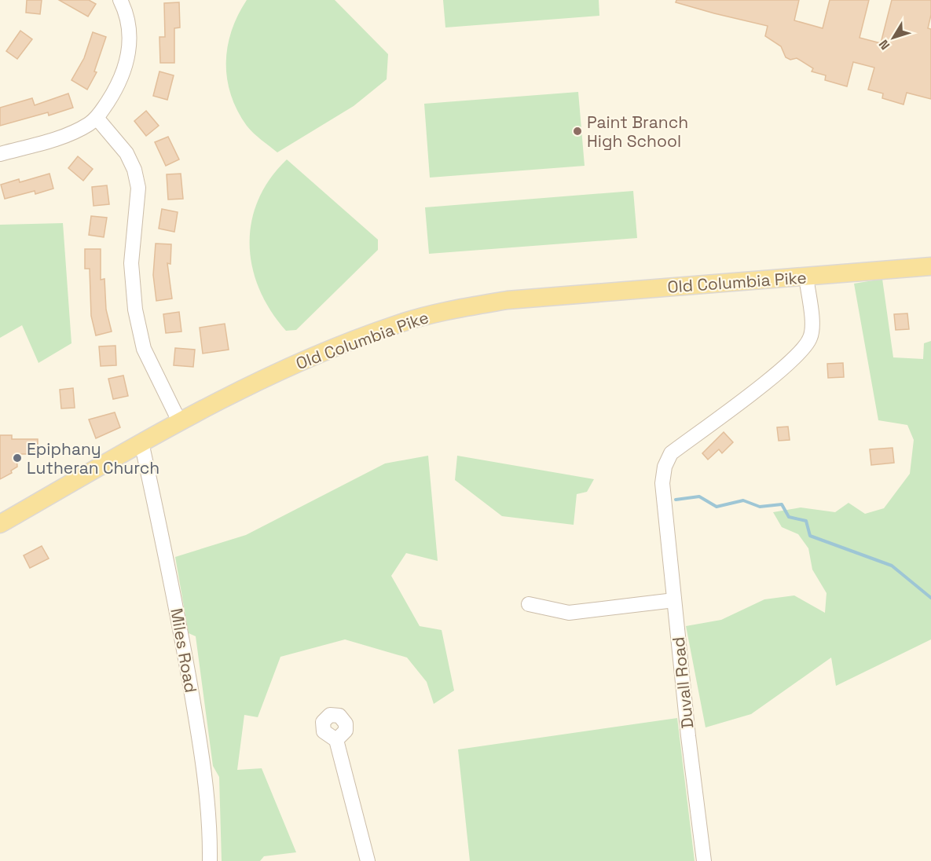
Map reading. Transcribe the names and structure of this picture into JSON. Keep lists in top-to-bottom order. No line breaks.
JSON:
{"streets":{"main road":["Old Columbia Pike"],"street":["Miles Road","Duvall Road"]},"crossings":[["Old Columbia Pike","Miles Road"],["Old Columbia Pike","Duvall Road"]],"places":["Paint Branch High School","Epiphany Lutheran Church"],"north":"bottom left"}
